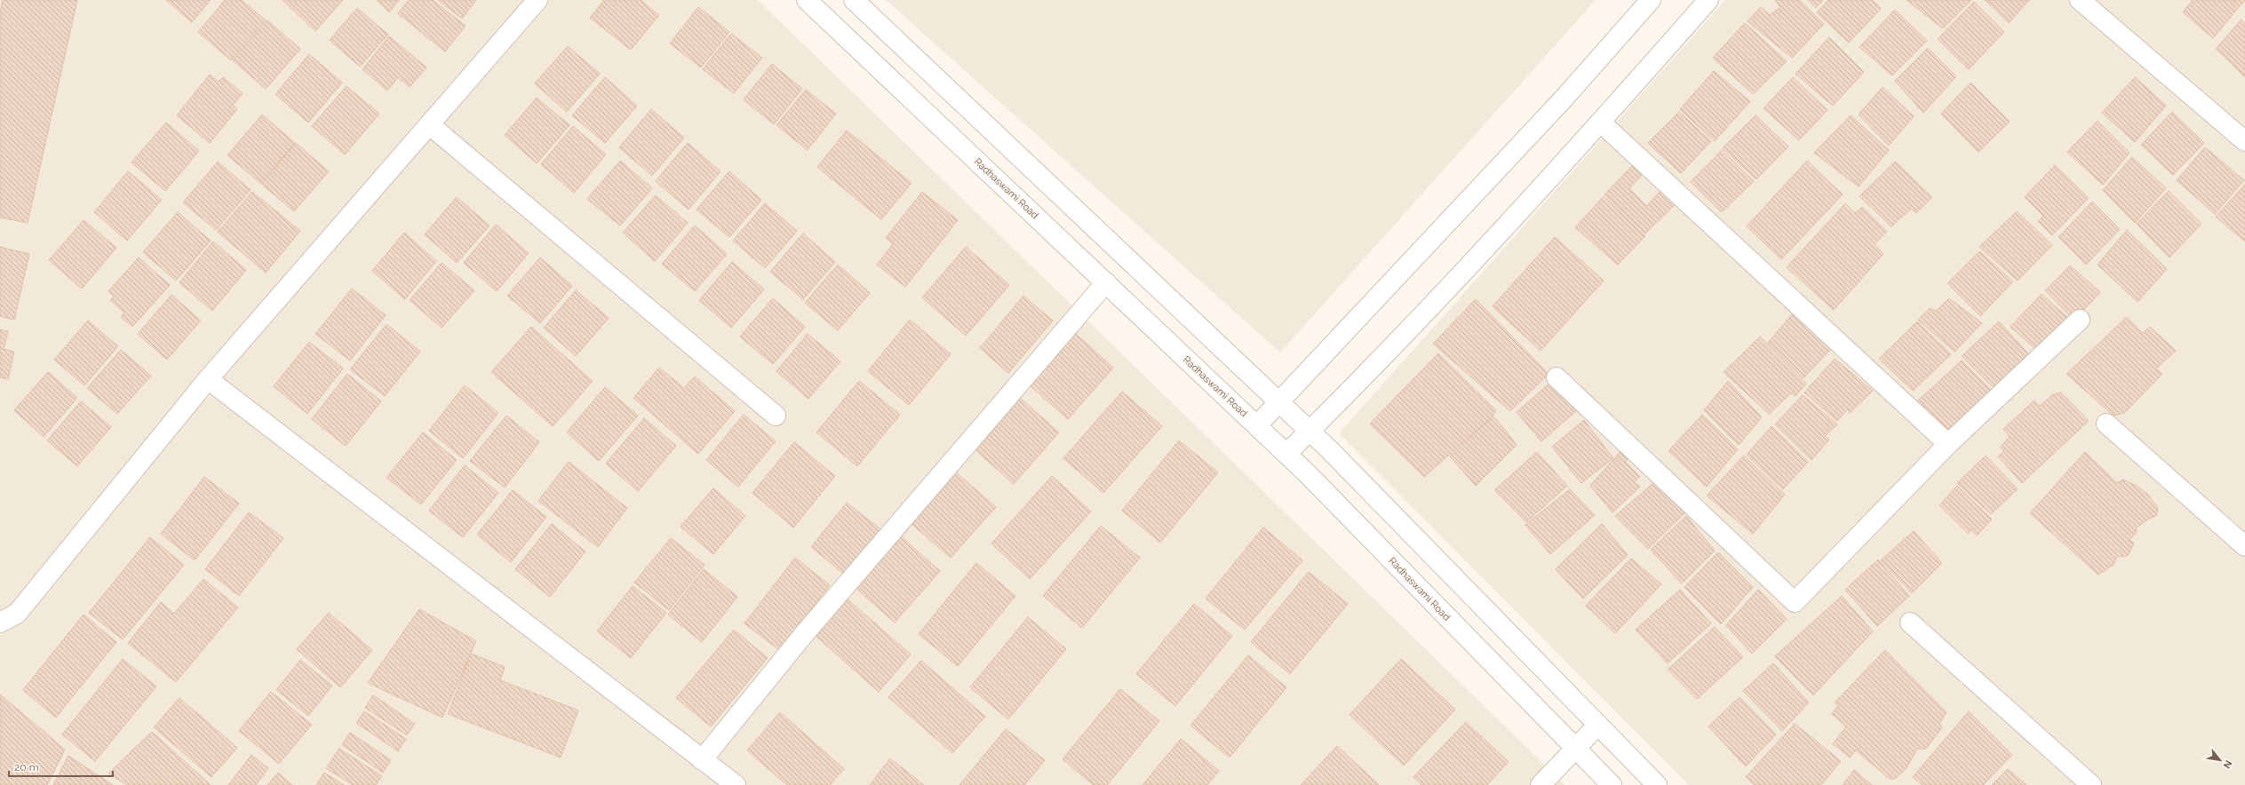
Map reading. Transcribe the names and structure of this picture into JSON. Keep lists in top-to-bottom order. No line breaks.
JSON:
{"streets":{"street":["Radhaswami Road"]},"scale_bar":"20 m","north":"bottom right"}
